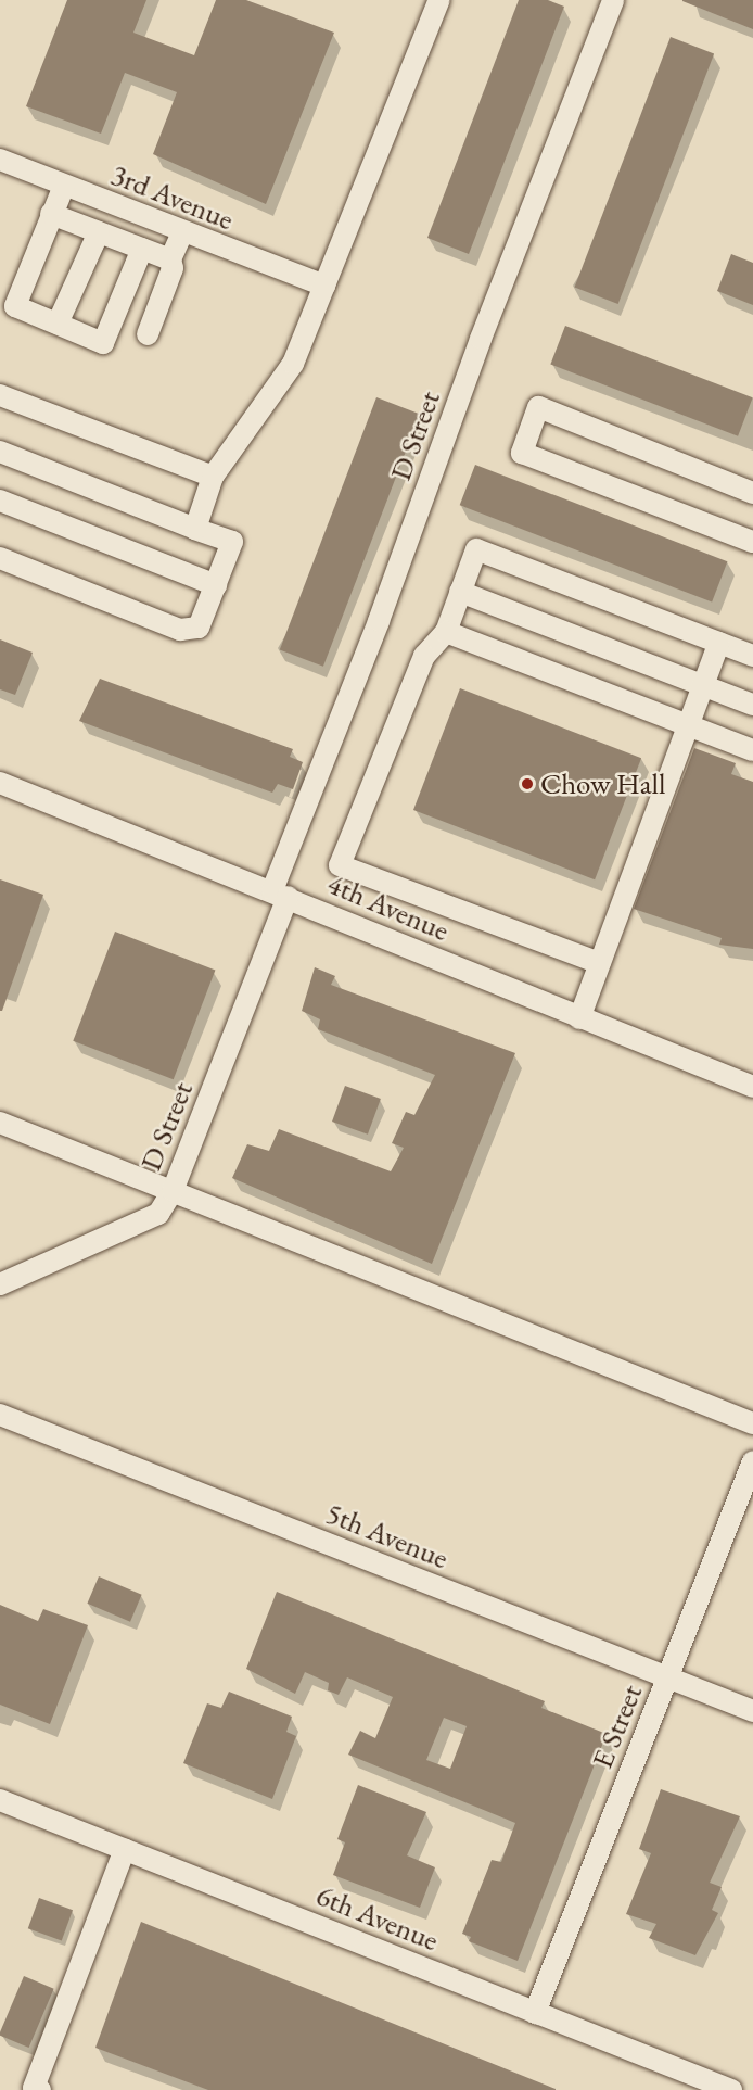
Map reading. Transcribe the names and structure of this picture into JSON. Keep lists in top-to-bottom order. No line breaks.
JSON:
{"streets":{"street":["3rd Avenue","D Street","4th Avenue","5th Avenue","E Street","6th Avenue"]},"crossings":[["D Street","4th Avenue"],["5th Avenue","E Street"],["E Street","6th Avenue"]],"places":["Chow Hall"]}
